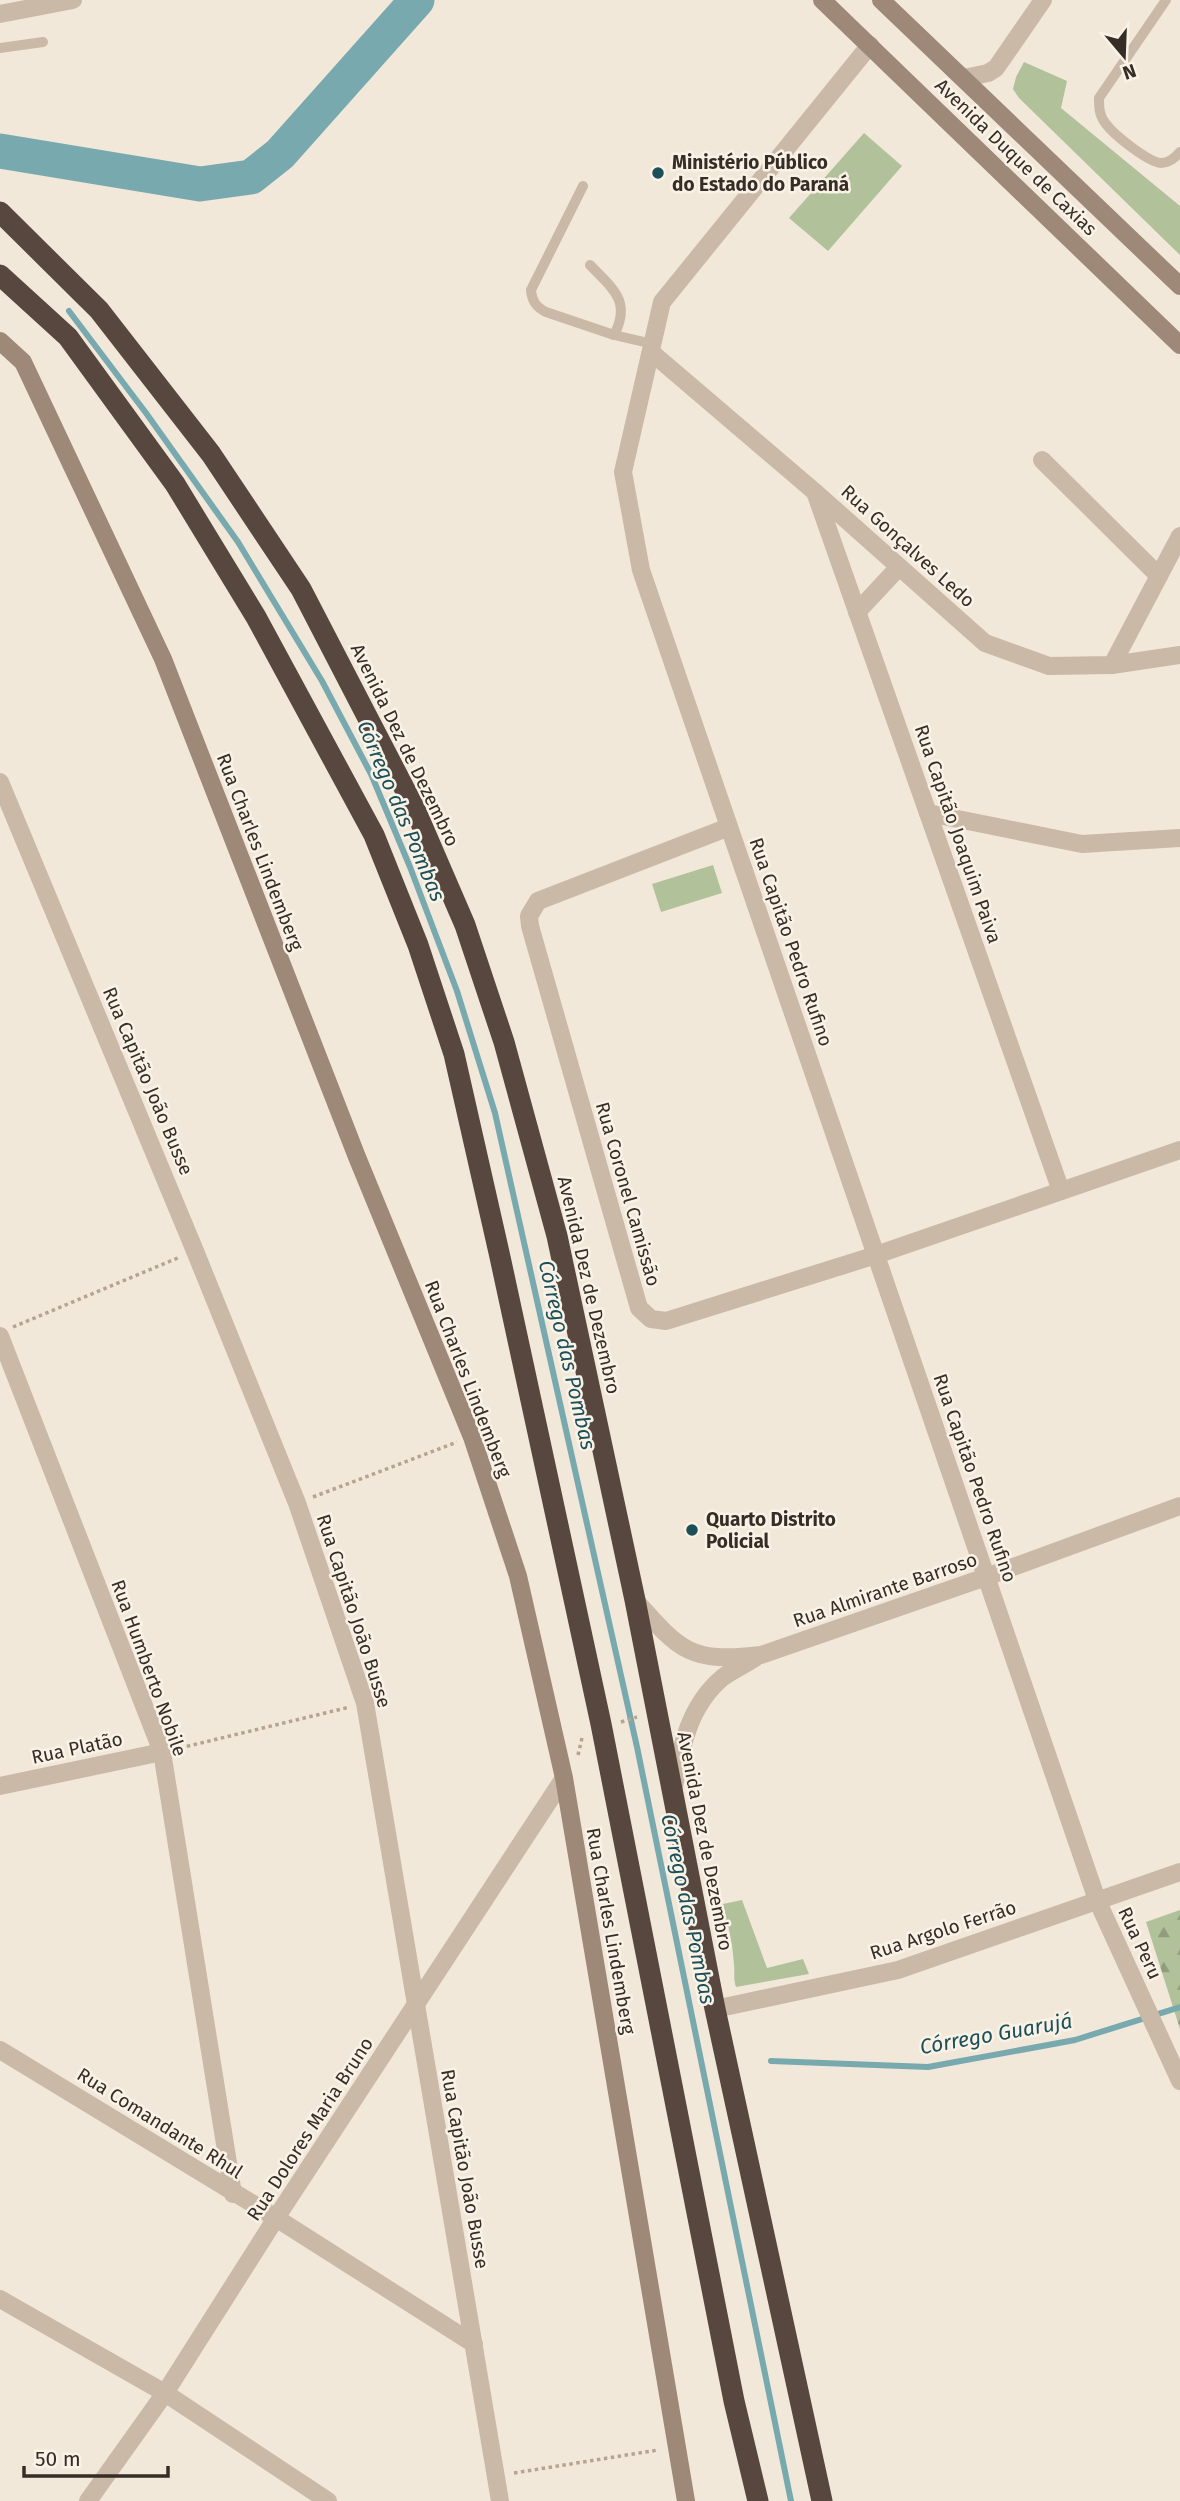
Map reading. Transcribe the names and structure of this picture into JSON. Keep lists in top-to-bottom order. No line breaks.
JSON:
{"streets":{"highway":["Avenida Dez de Dezembro"],"street":["Avenida Duque de Caxias","Rua Gonçalves Ledo","Rua Capitão Joaquim Paiva","Rua Charles Lindemberg","Rua Capitão Pedro Rufino","Rua Capitão João Busse","Rua Coronel Camissão","Rua Almirante Barroso","Rua Humberto Nobile","Rua Platão","Rua Argolo Ferrão","Rua Peru","Rua Comandante Rhul","Rua Dolores Maria Bruno"]},"crossings":[["Avenida Duque de Caxias","Rua Capitão Pedro Rufino"],["Rua Gonçalves Ledo","Rua Capitão Joaquim Paiva"],["Rua Gonçalves Ledo","Rua Capitão Pedro Rufino"],["Avenida Dez de Dezembro","Rua Almirante Barroso"],["Avenida Dez de Dezembro","Rua Argolo Ferrão"],["Rua Capitão Joaquim Paiva","Rua Coronel Camissão"],["Rua Charles Lindemberg","Rua Dolores Maria Bruno"],["Rua Capitão Pedro Rufino","Rua Coronel Camissão"],["Rua Capitão Pedro Rufino","Rua Almirante Barroso"],["Rua Capitão Pedro Rufino","Rua Argolo Ferrão"],["Rua Capitão Pedro Rufino","Rua Peru"],["Rua Capitão João Busse","Rua Comandante Rhul"],["Rua Capitão João Busse","Rua Dolores Maria Bruno"],["Rua Humberto Nobile","Rua Platão"],["Rua Humberto Nobile","Rua Comandante Rhul"],["Rua Argolo Ferrão","Rua Peru"],["Rua Comandante Rhul","Rua Dolores Maria Bruno"]],"water":["Córrego das Pombas","Córrego Guarujá"],"places":["Ministério Público do Estado do Paraná","Quarto Distrito Policial"],"scale_bar":"50 m","north":"bottom"}
